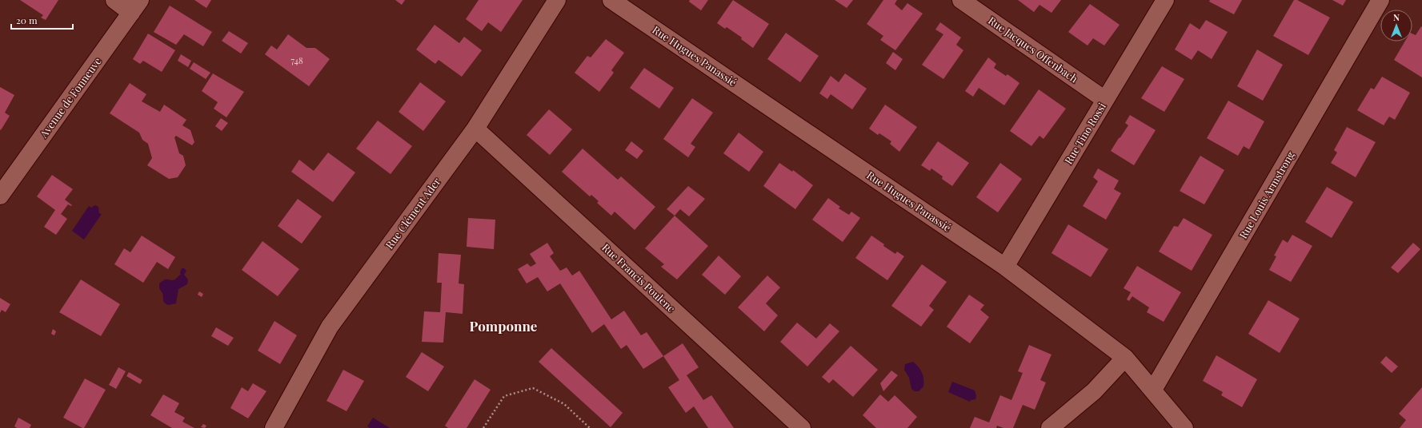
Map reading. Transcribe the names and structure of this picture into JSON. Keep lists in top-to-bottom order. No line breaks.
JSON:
{"streets":{"street":["Rue Jacques Offenbach","Rue Hugues Panassié","Avenue de Fonneuve","Rue Tino Rossi","Rue Louis Armstrong","Rue Clément Ader","Rue Francis Poulenc"]},"crossings":[["Rue Jacques Offenbach","Rue Tino Rossi"],["Rue Hugues Panassié","Rue Tino Rossi"],["Rue Hugues Panassié","Rue Louis Armstrong"],["Rue Clément Ader","Rue Francis Poulenc"]],"districts":["Pomponne"],"house_numbers":["748"],"scale_bar":"20 m","north":"top"}
